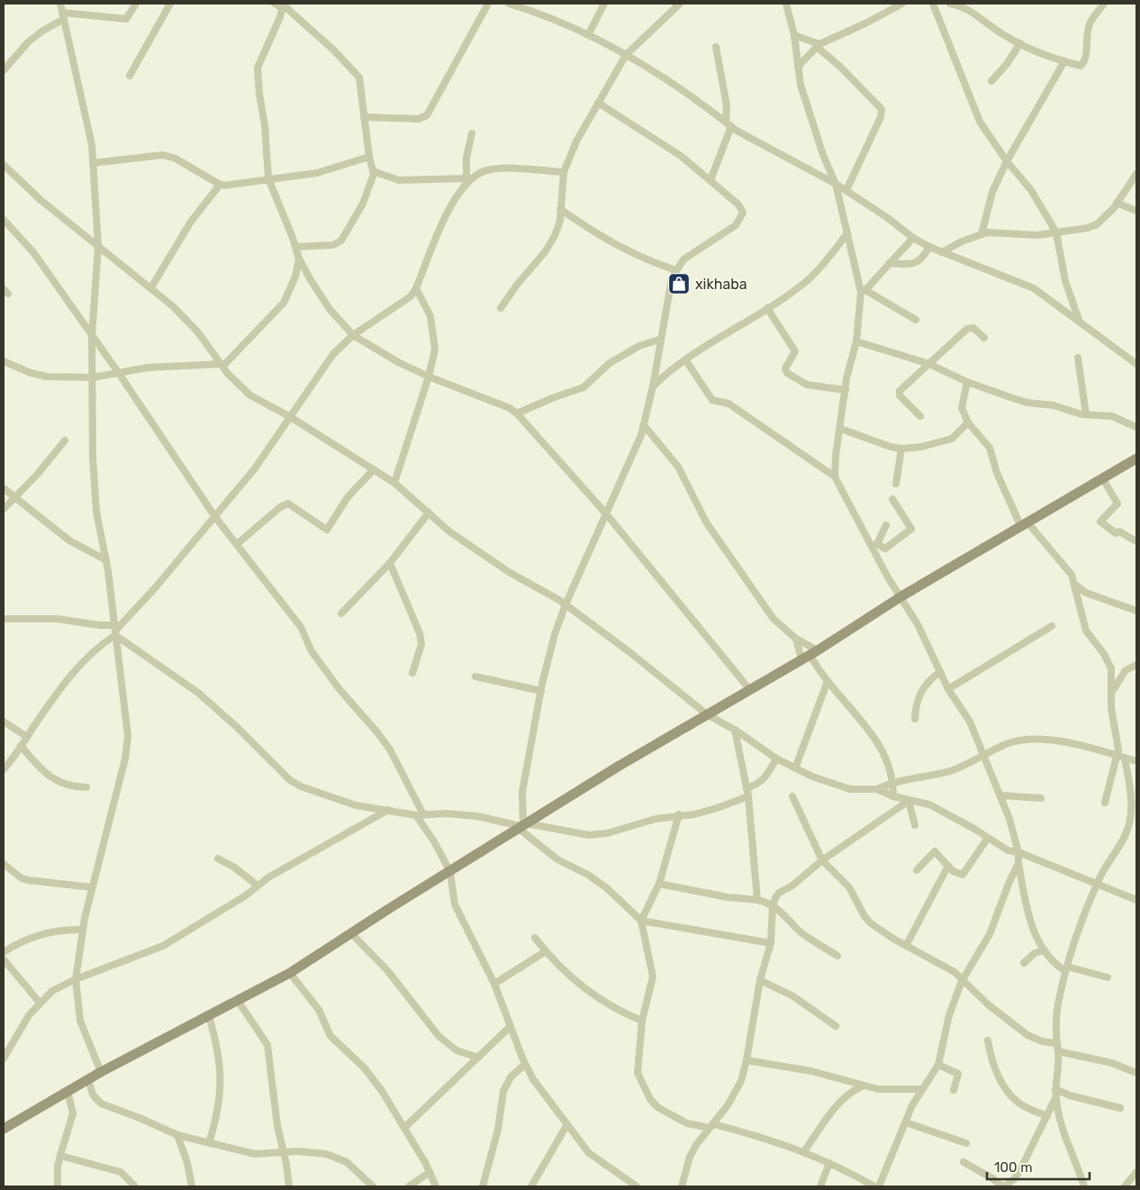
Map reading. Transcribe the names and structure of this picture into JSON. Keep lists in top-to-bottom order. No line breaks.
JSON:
{"places":{"shop":["xikhaba"]},"scale_bar":"100 m"}
